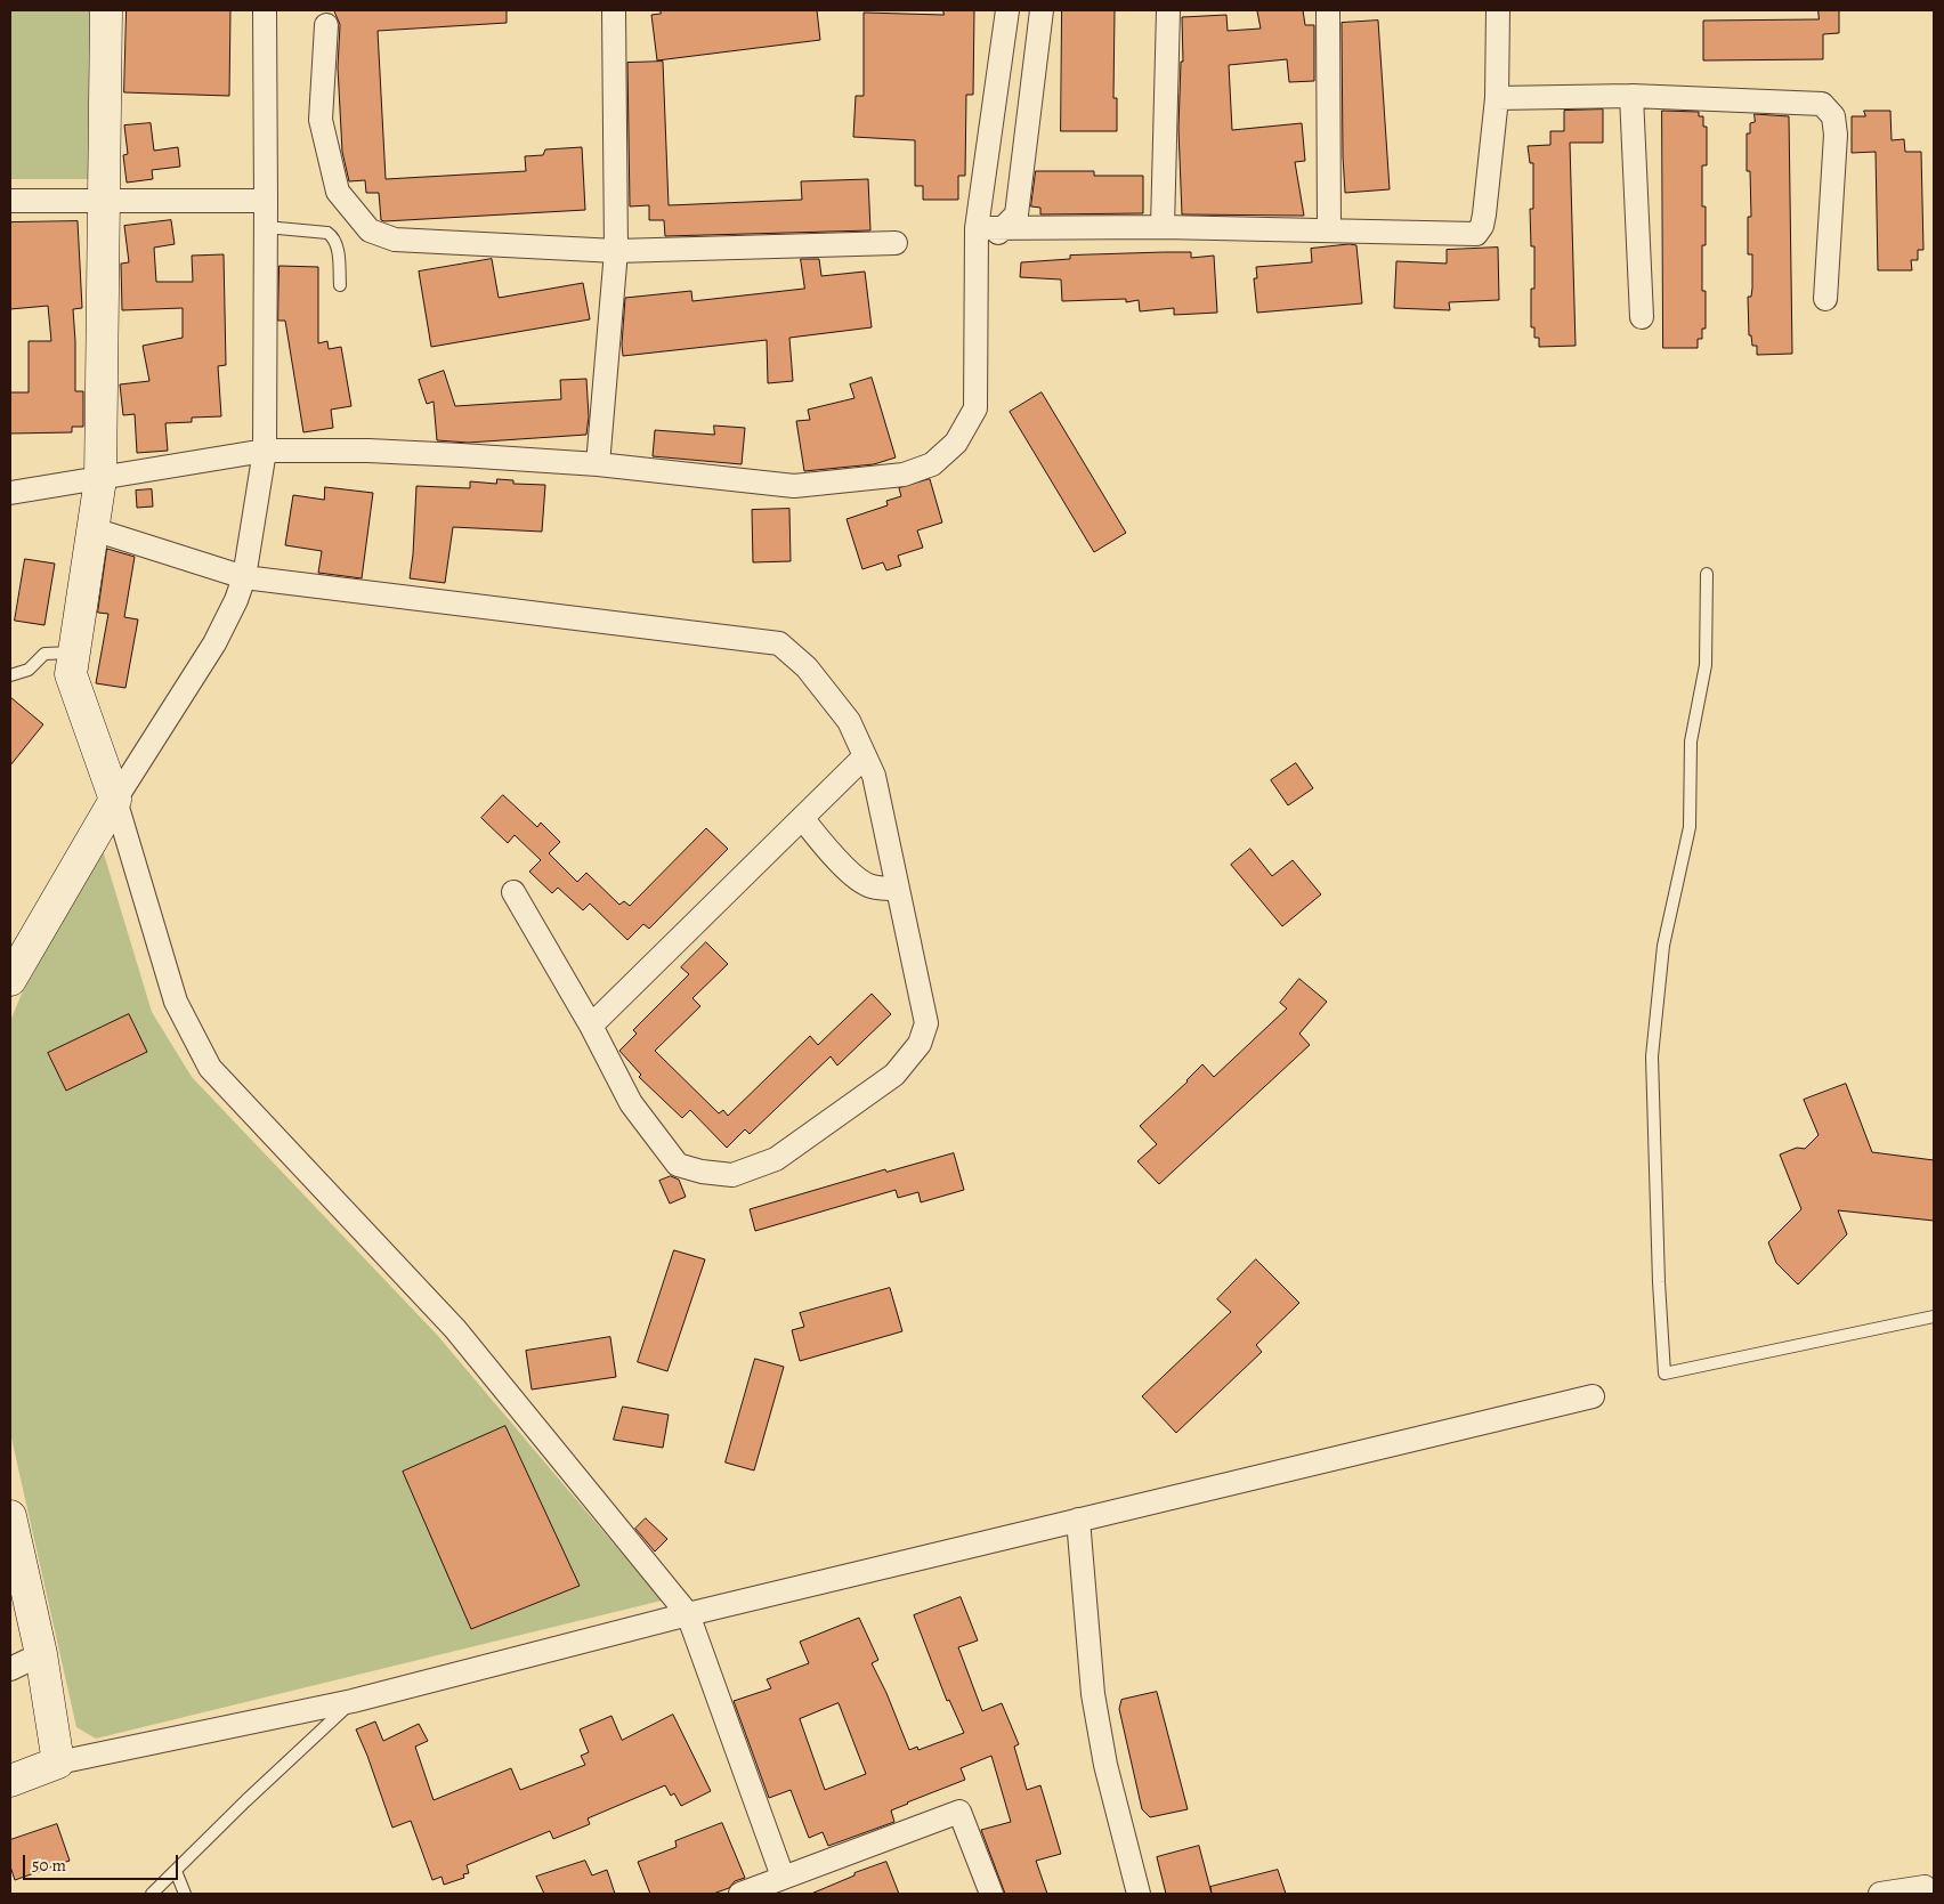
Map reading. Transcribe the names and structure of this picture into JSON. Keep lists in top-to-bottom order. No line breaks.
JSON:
{"scale_bar":"50 m"}
